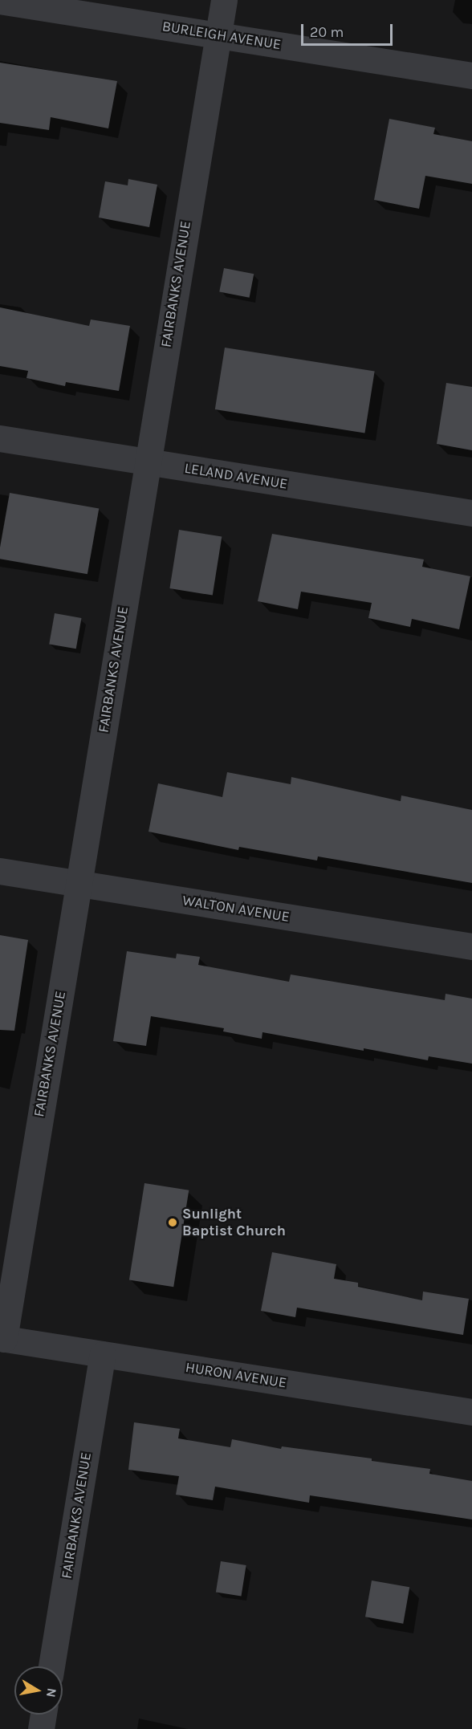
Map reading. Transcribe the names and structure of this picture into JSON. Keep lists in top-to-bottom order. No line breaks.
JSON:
{"streets":{"street":["BURLEIGH AVENUE","FAIRBANKS AVENUE","LELAND AVENUE","WALTON AVENUE","HURON AVENUE"]},"crossings":[["BURLEIGH AVENUE","FAIRBANKS AVENUE"],["FAIRBANKS AVENUE","LELAND AVENUE"],["FAIRBANKS AVENUE","WALTON AVENUE"],["FAIRBANKS AVENUE","HURON AVENUE"]],"places":["Sunlight Baptist Church"],"scale_bar":"20 m","north":"right"}
